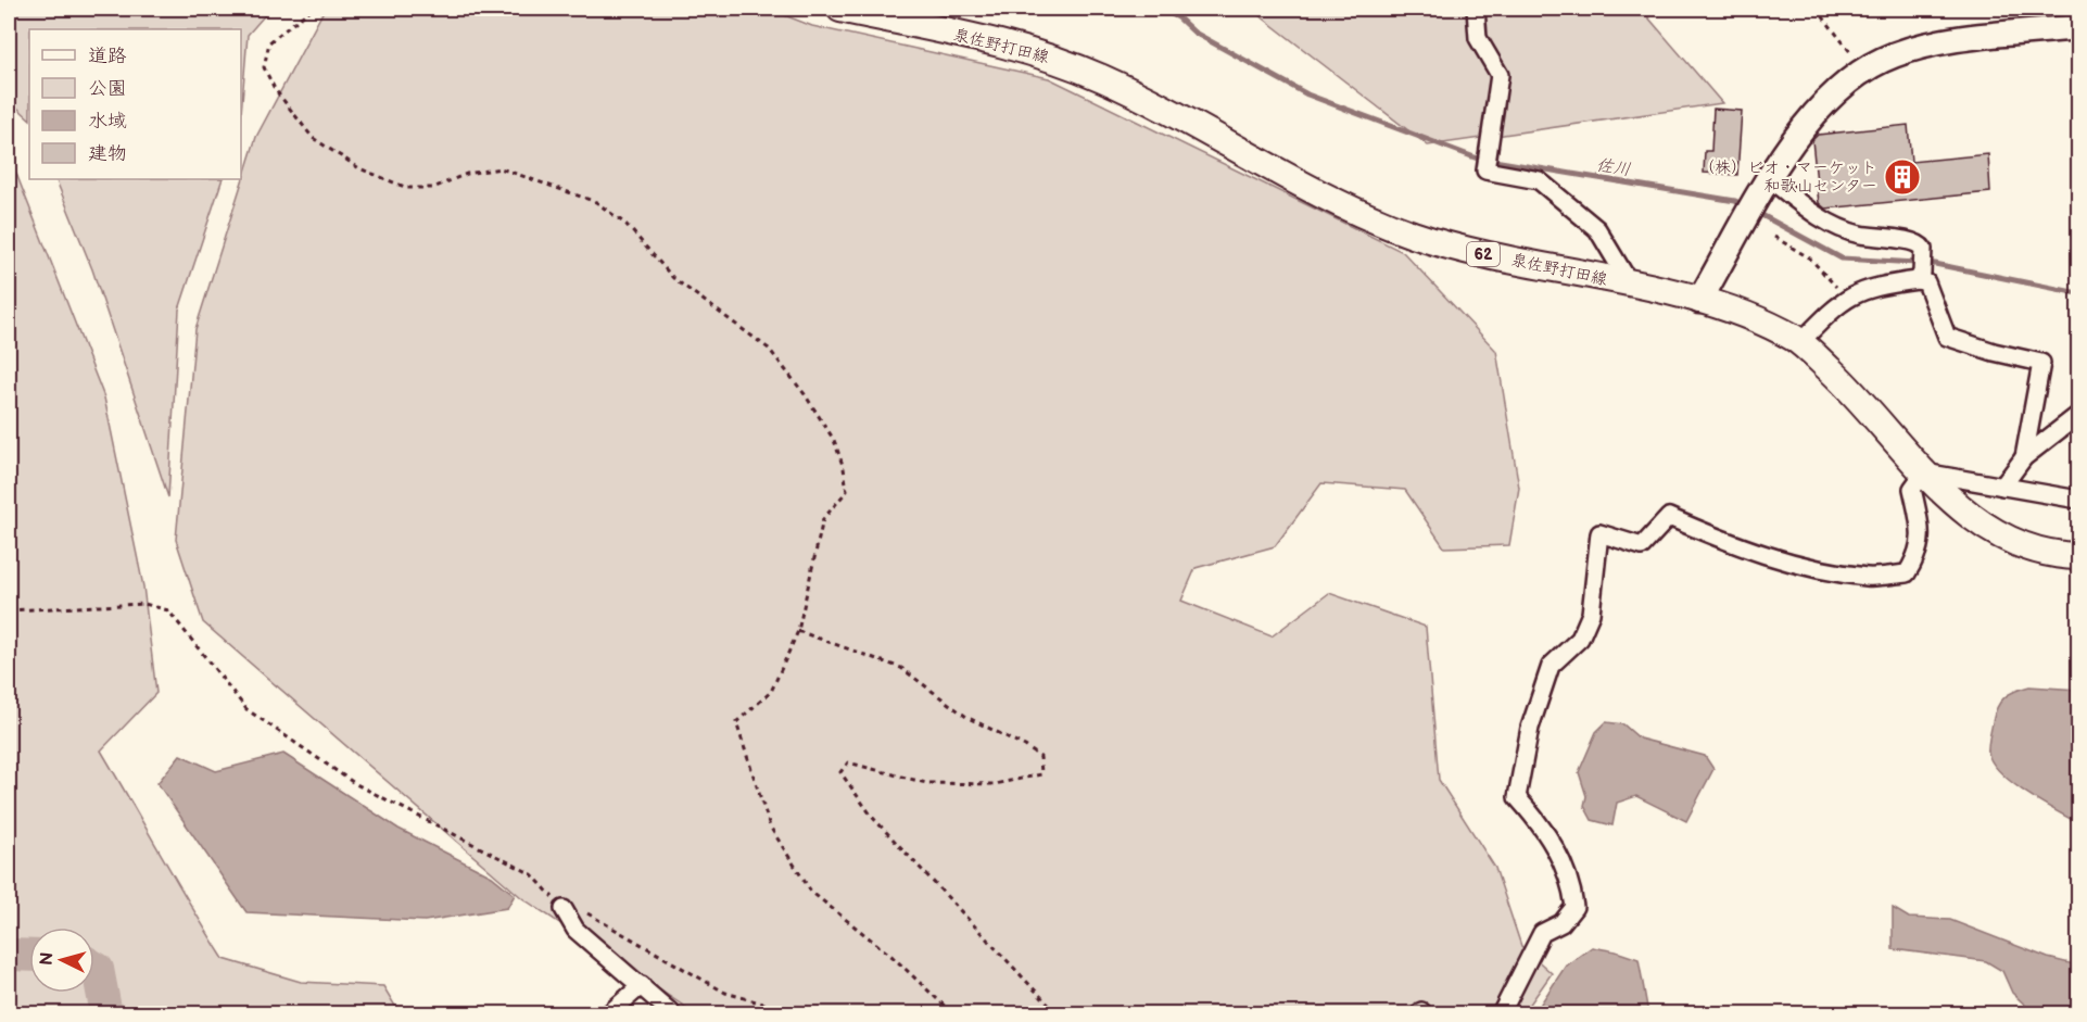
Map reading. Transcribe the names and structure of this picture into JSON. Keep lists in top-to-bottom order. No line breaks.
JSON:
{"streets":{"main road":["泉佐野打田線","62"]},"water":["佐川"],"places":{"building":["（株）ビオ・マーケット 和歌山センター"]},"legend":["道路","公園","水域","建物"],"north":"left"}
